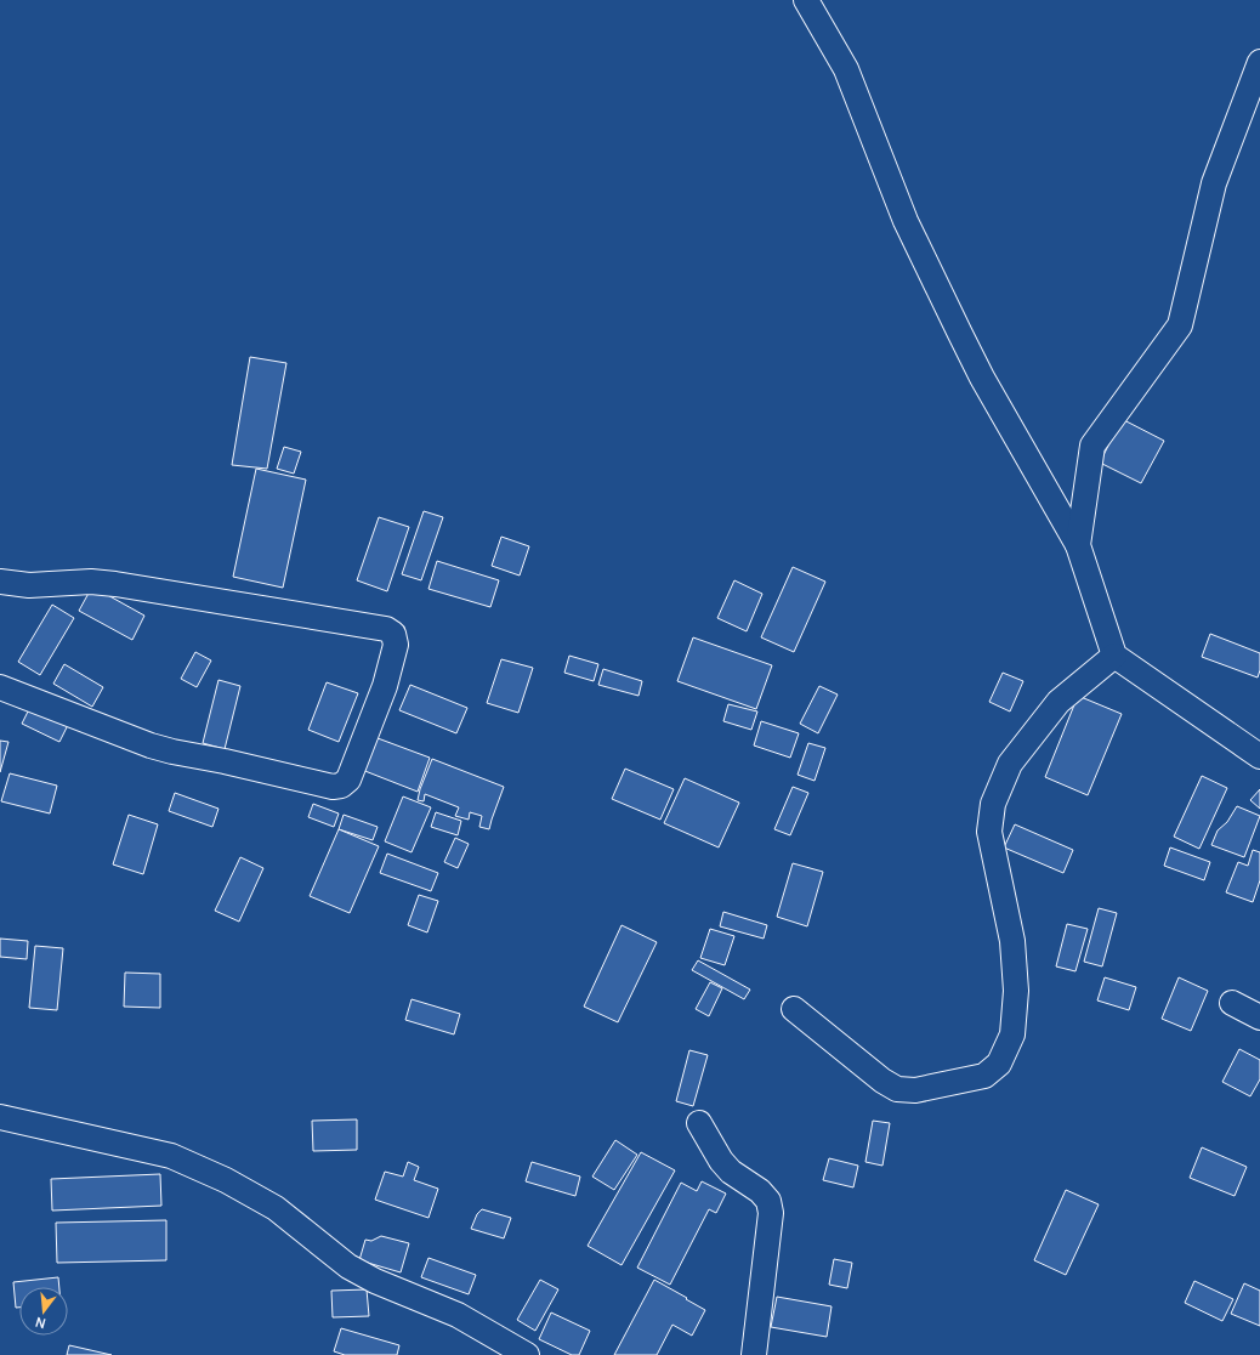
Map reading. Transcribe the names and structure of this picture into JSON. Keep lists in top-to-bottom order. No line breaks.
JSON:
{"north":"bottom"}
